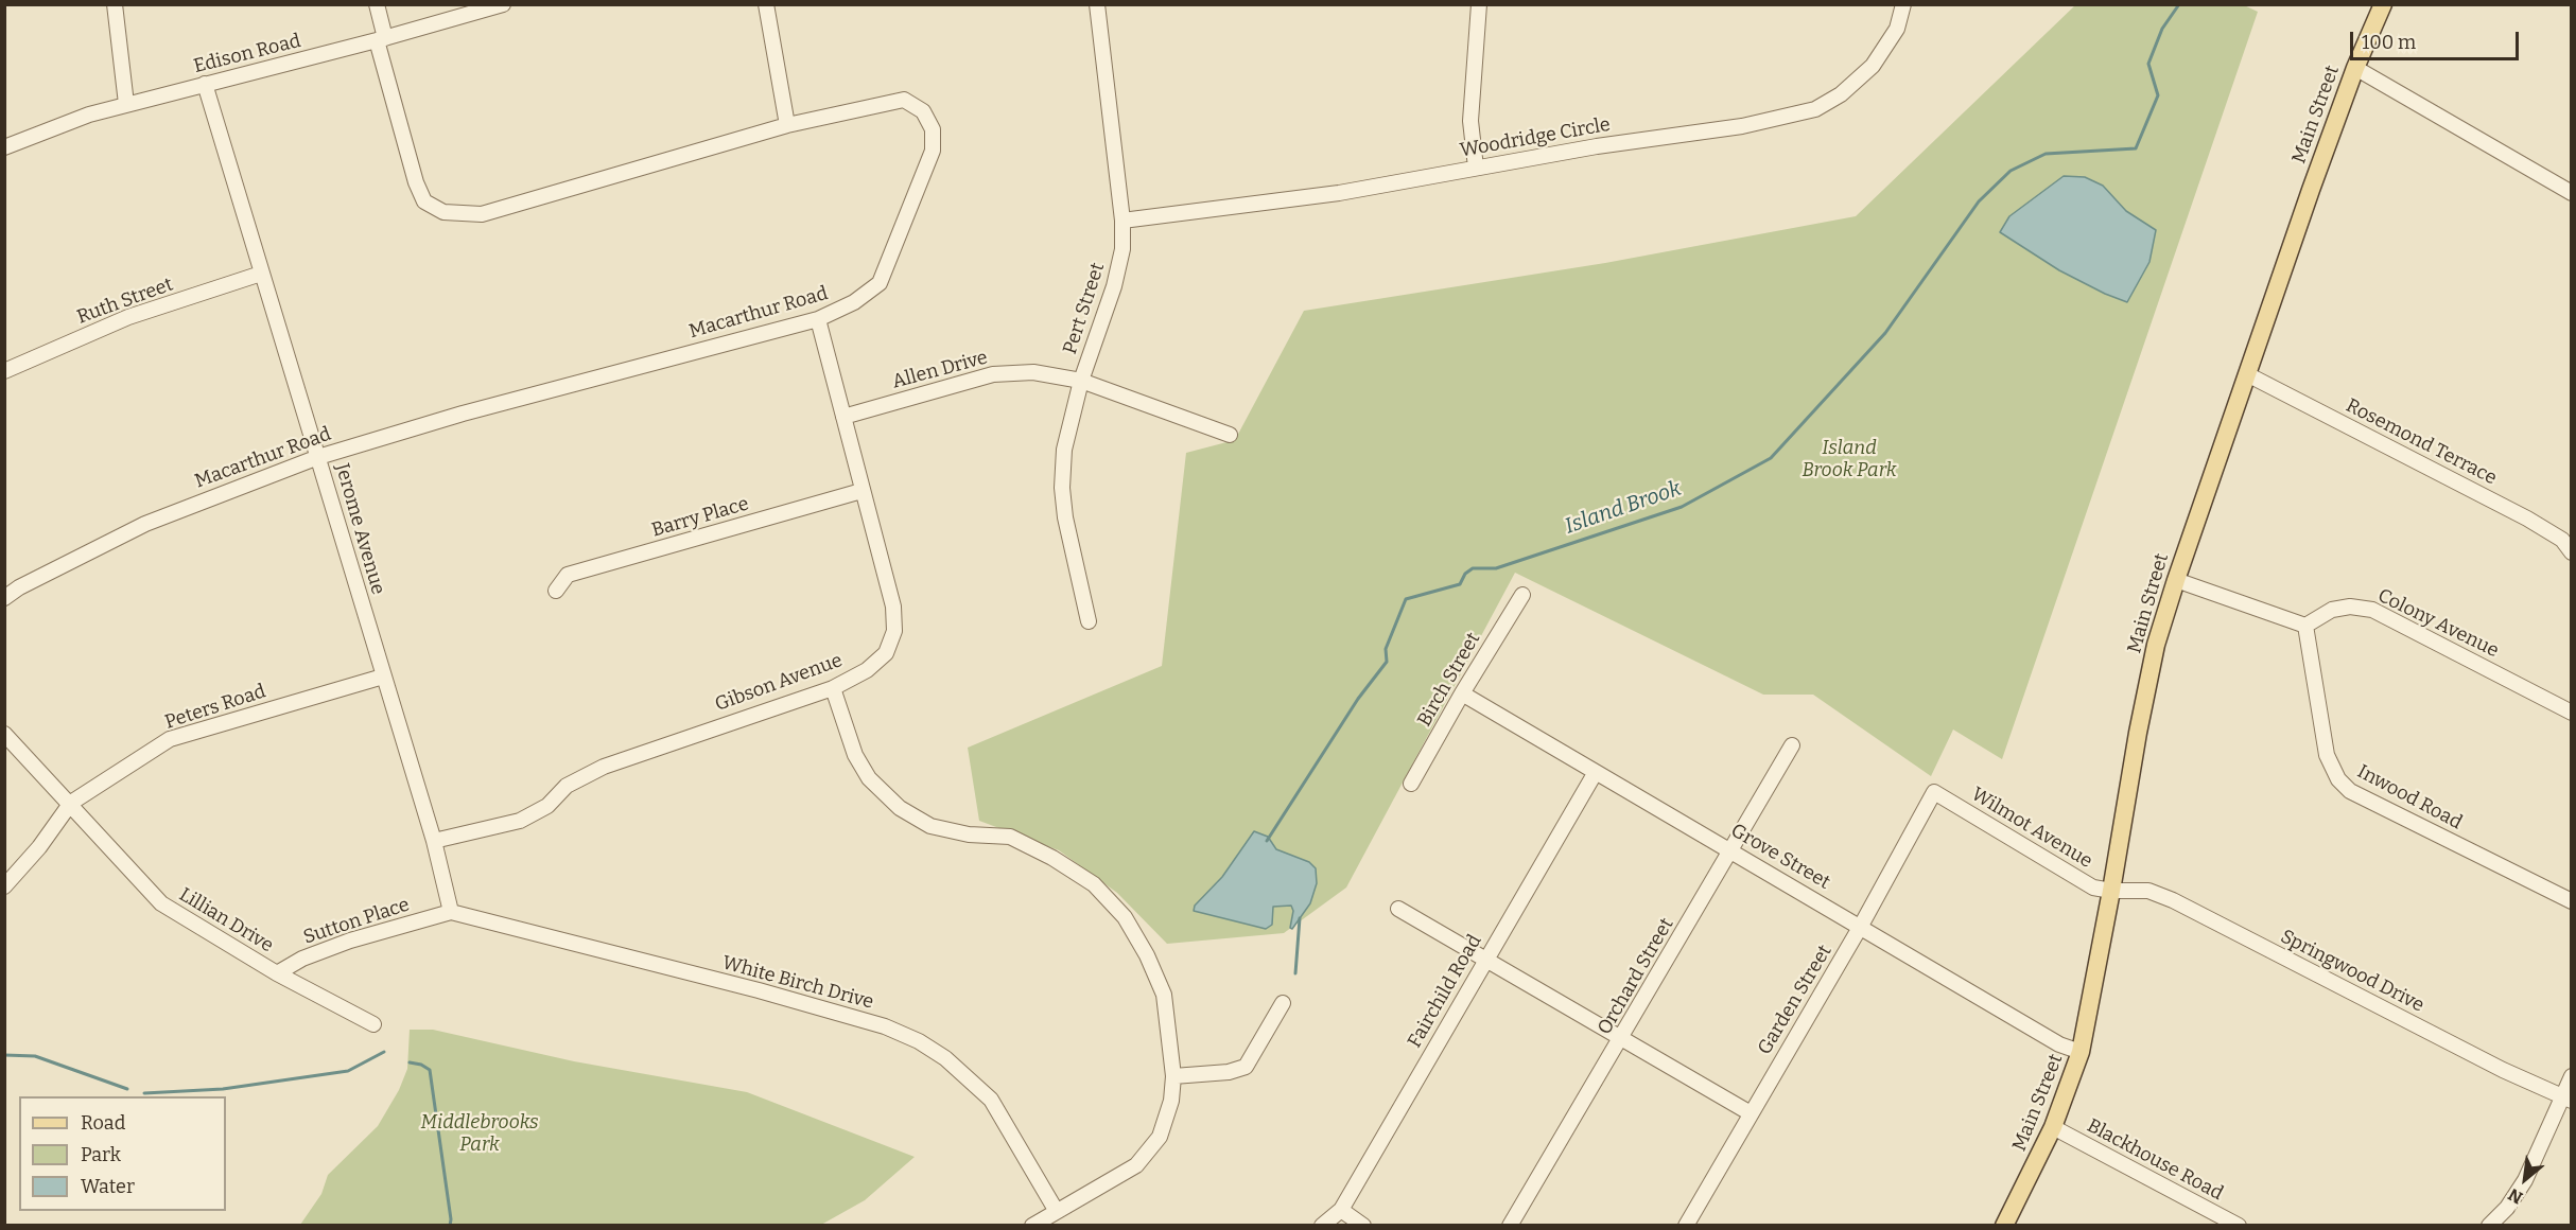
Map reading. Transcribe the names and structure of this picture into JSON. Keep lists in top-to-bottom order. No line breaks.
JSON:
{"streets":{"main road":["Main Street"],"street":["Edison Road","Woodridge Circle","Ruth Street","Pert Street","Macarthur Road","Allen Drive","Rosemond Terrace","Barry Place","Jerome Avenue","Colony Avenue","Birch Street","Gibson Avenue","Peters Road","Inwood Road","Wilmot Avenue","Grove Street","Lillian Drive","Sutton Place","Springwood Drive","Orchard Street","White Birch Drive","Fairchild Road","Garden Street","Blackhouse Road"]},"crossings":[["Edison Road","Macarthur Road"],["Edison Road","Jerome Avenue"],["Main Street","Rosemond Terrace"],["Main Street","Wilmot Avenue"],["Main Street","Grove Street"],["Main Street","Springwood Drive"],["Main Street","Blackhouse Road"],["Woodridge Circle","Pert Street"],["Ruth Street","Jerome Avenue"],["Pert Street","Allen Drive"],["Macarthur Road","Jerome Avenue"],["Macarthur Road","Gibson Avenue"],["Allen Drive","Gibson Avenue"],["Barry Place","Gibson Avenue"],["Jerome Avenue","Gibson Avenue"],["Jerome Avenue","Peters Road"],["Jerome Avenue","Sutton Place"],["Jerome Avenue","White Birch Drive"],["Colony Avenue","Inwood Road"],["Birch Street","Grove Street"],["Peters Road","Lillian Drive"],["Wilmot Avenue","Springwood Drive"],["Wilmot Avenue","Garden Street"],["Grove Street","Orchard Street"],["Grove Street","Fairchild Road"],["Grove Street","Garden Street"],["Lillian Drive","Sutton Place"],["Sutton Place","White Birch Drive"]],"water":["Island Brook"],"parks":["Island Brook Park","Middlebrooks Park"],"legend":["Road","Park","Water"],"scale_bar":"100 m","north":"bottom left"}
